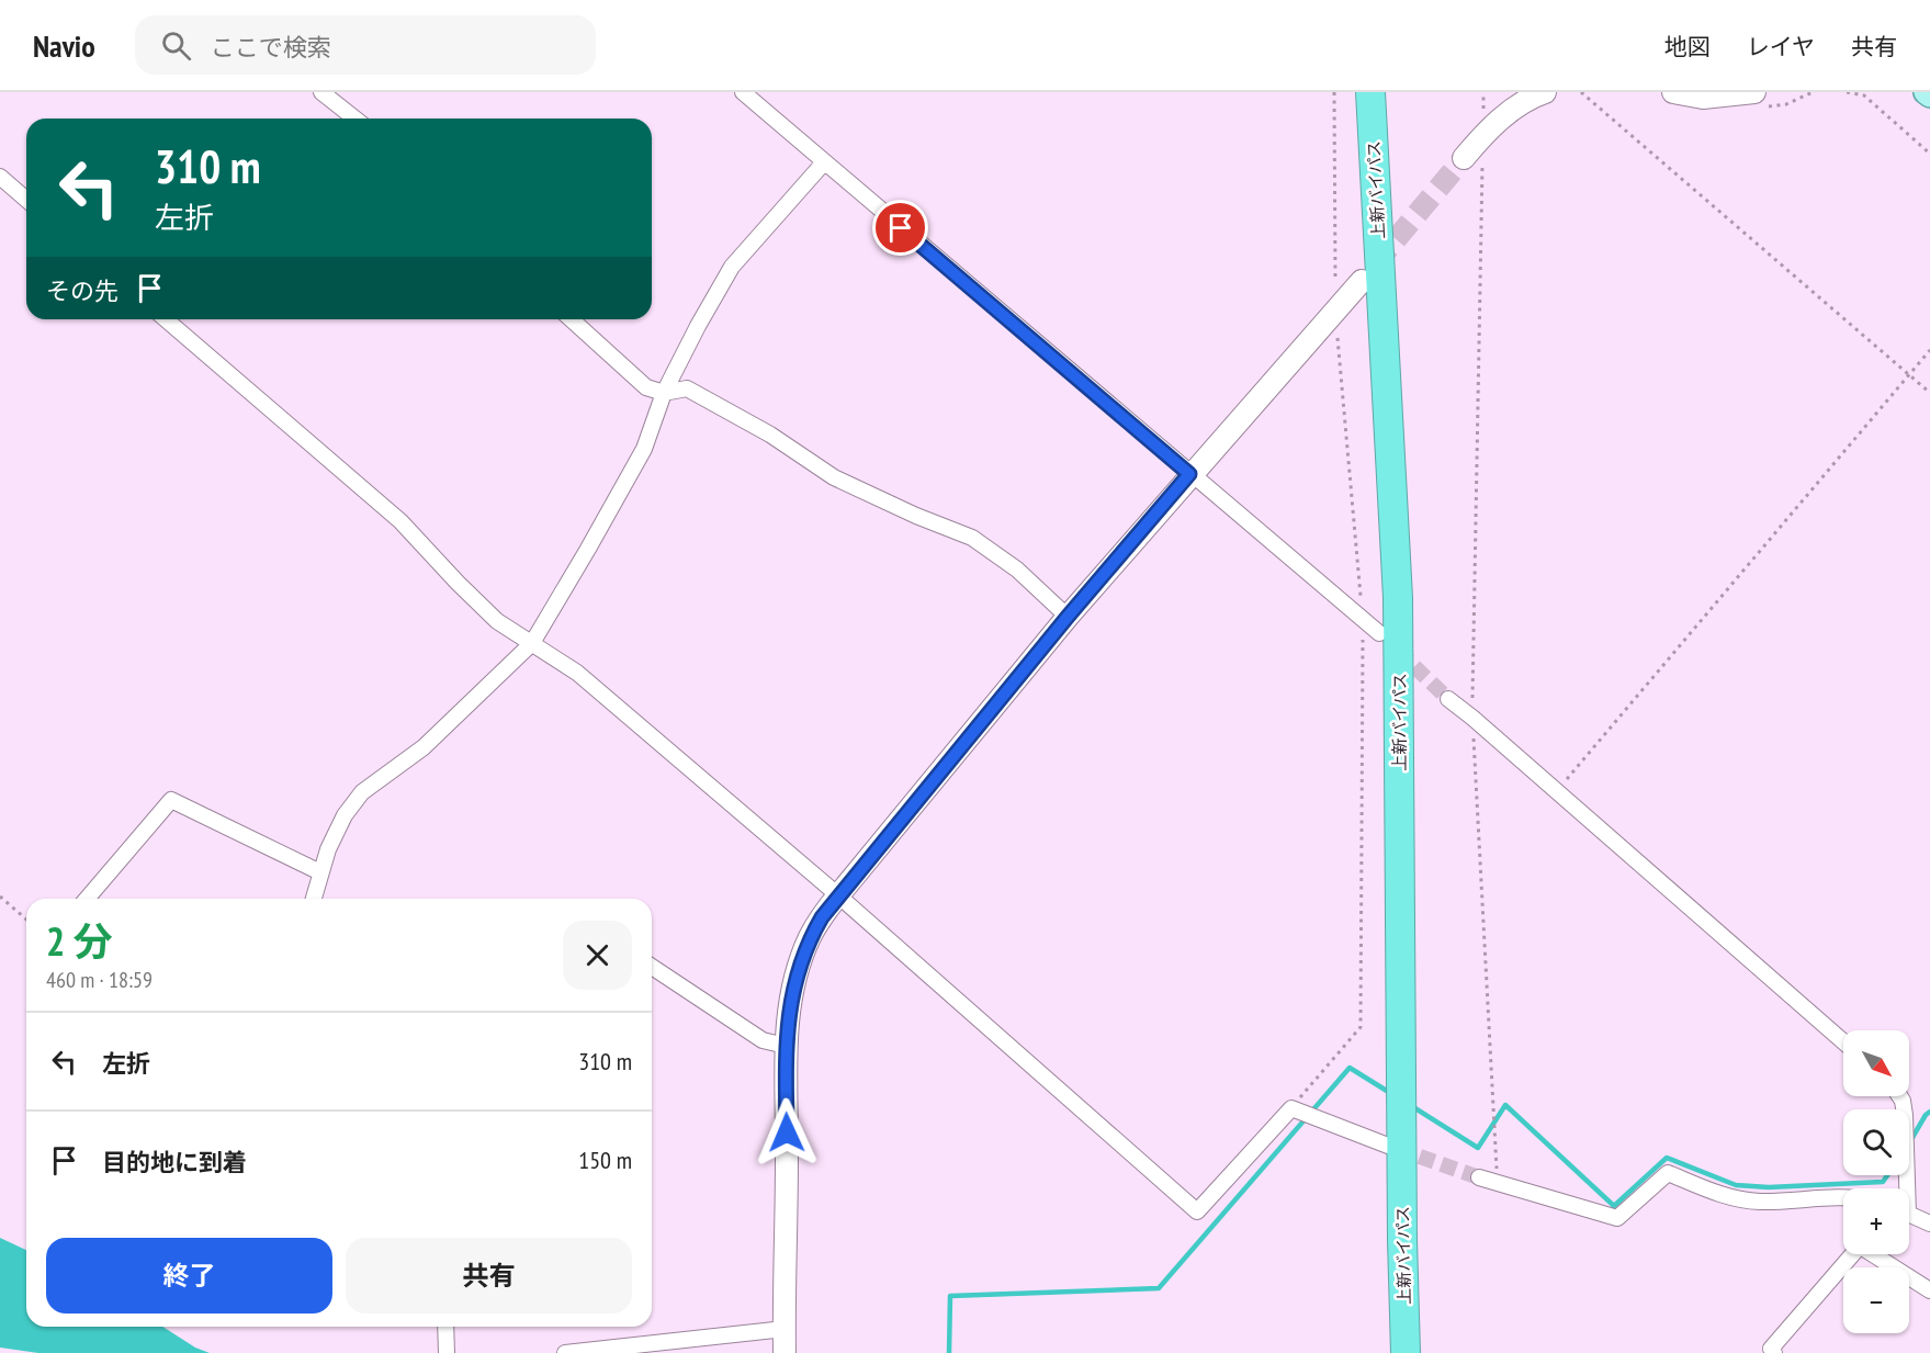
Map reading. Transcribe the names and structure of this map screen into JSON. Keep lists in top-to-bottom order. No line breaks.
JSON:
{"streets":{"highway":["上新バイパス"]},"north":"bottom right","page":{"header":"Navio","search":"ここで検索","nav":["地図","レイヤ","共有"],"turn":["310 m","左折"],"then":"その先","heading":["2 分","460 m · 18:59"],"list":[{"name":"左折","value":"310 m"},{"name":"目的地に到着","value":"150 m"}],"map_buttons":["+","−"],"buttons":["終了","共有"]}}
